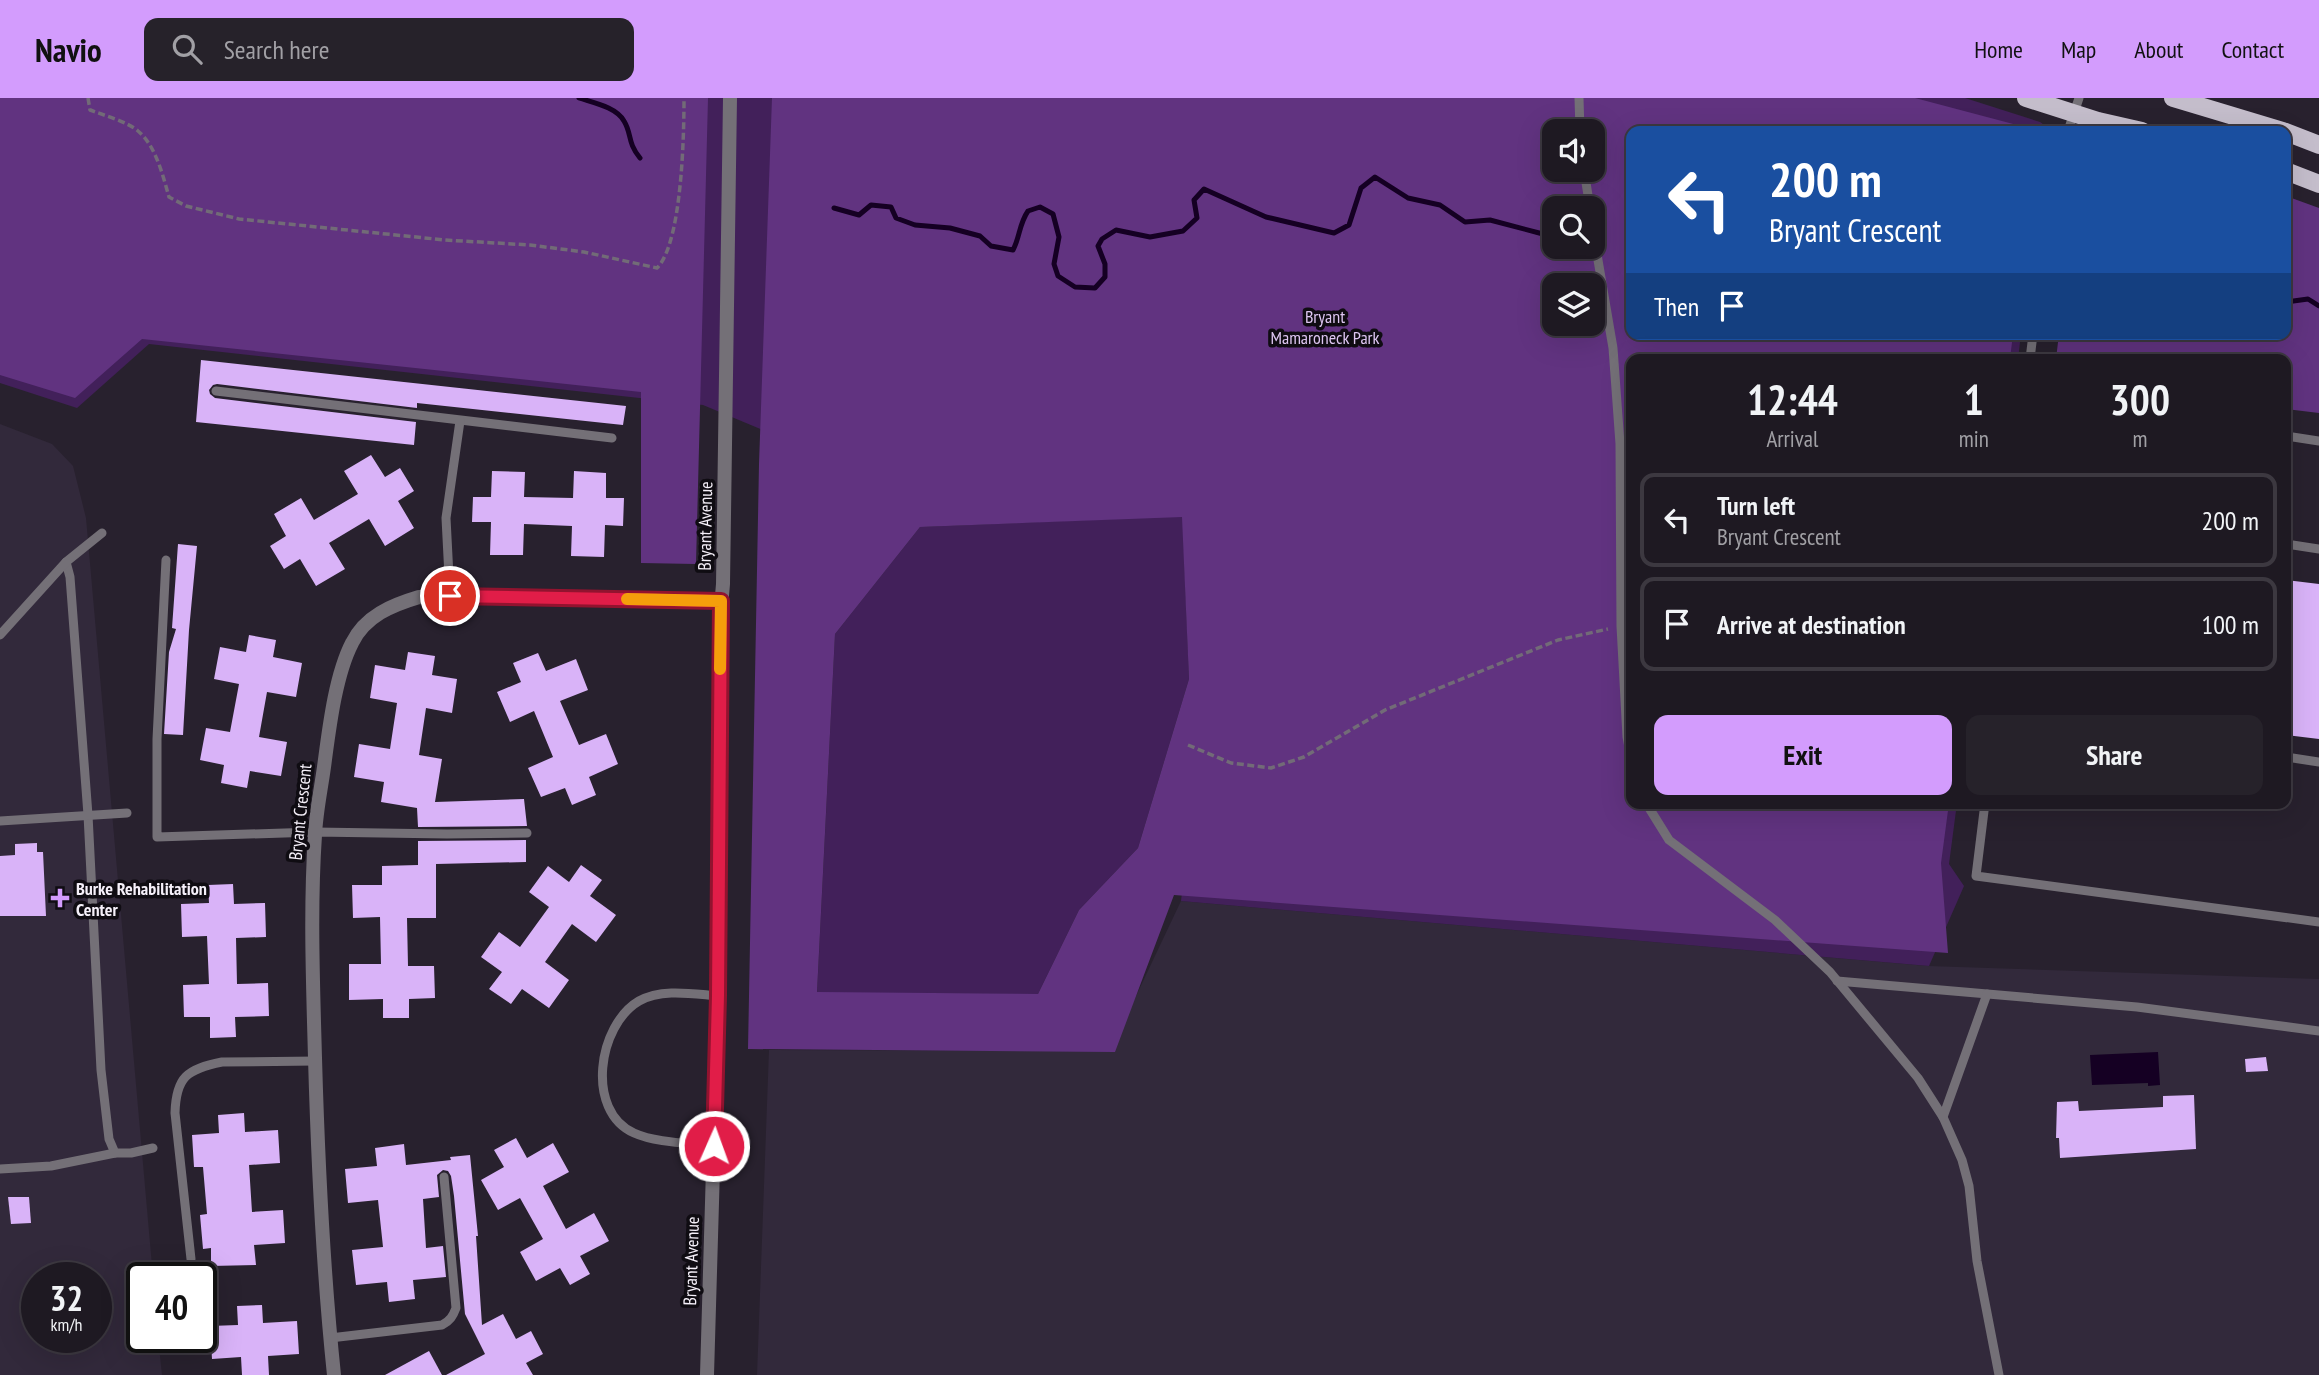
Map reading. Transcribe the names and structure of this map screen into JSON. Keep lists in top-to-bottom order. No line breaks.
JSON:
{"streets":{"street":["Bryant Avenue","Bryant Crescent"]},"crossings":[["Bryant Avenue","Bryant Crescent"]],"parks":["Bryant Mamaroneck Park"],"places":{"health":["Burke Rehabilitation Center"]},"page":{"header":"Navio","search":"Search here","nav":["Home","Map","About","Contact"],"turn":["200 m","Bryant Crescent"],"then":"Then","eta":["12:44","Arrival","1","min","300","m"],"list":[{"name":"Turn left","note":"Bryant Crescent","value":"200 m"},{"name":"Arrive at destination","value":"100 m"}],"buttons":["Exit","Share"],"speed":"32 km/h","limit":"40"}}
